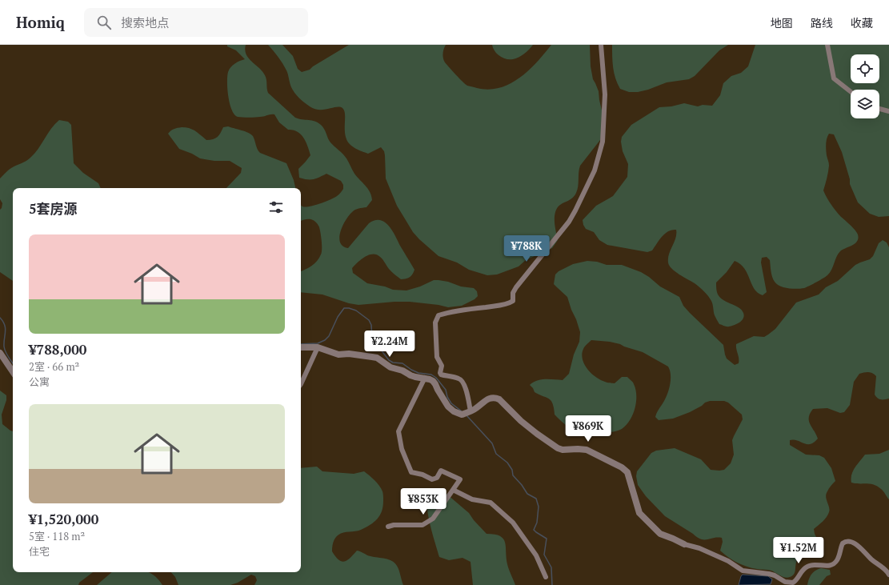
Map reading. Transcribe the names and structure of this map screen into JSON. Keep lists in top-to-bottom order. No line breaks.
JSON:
{"page":{"header":"Homiq","search":"搜索地点","nav":["地图","路线","收藏"],"heading":"5套房源","list":[{"name":"¥788,000","note":"2室 · 66 m² · 公寓"},{"name":"¥1,520,000","note":"5室 · 118 m² · 住宅"}],"price":["¥788K","¥2.24M","¥869K","¥853K","¥1.52M"]}}
